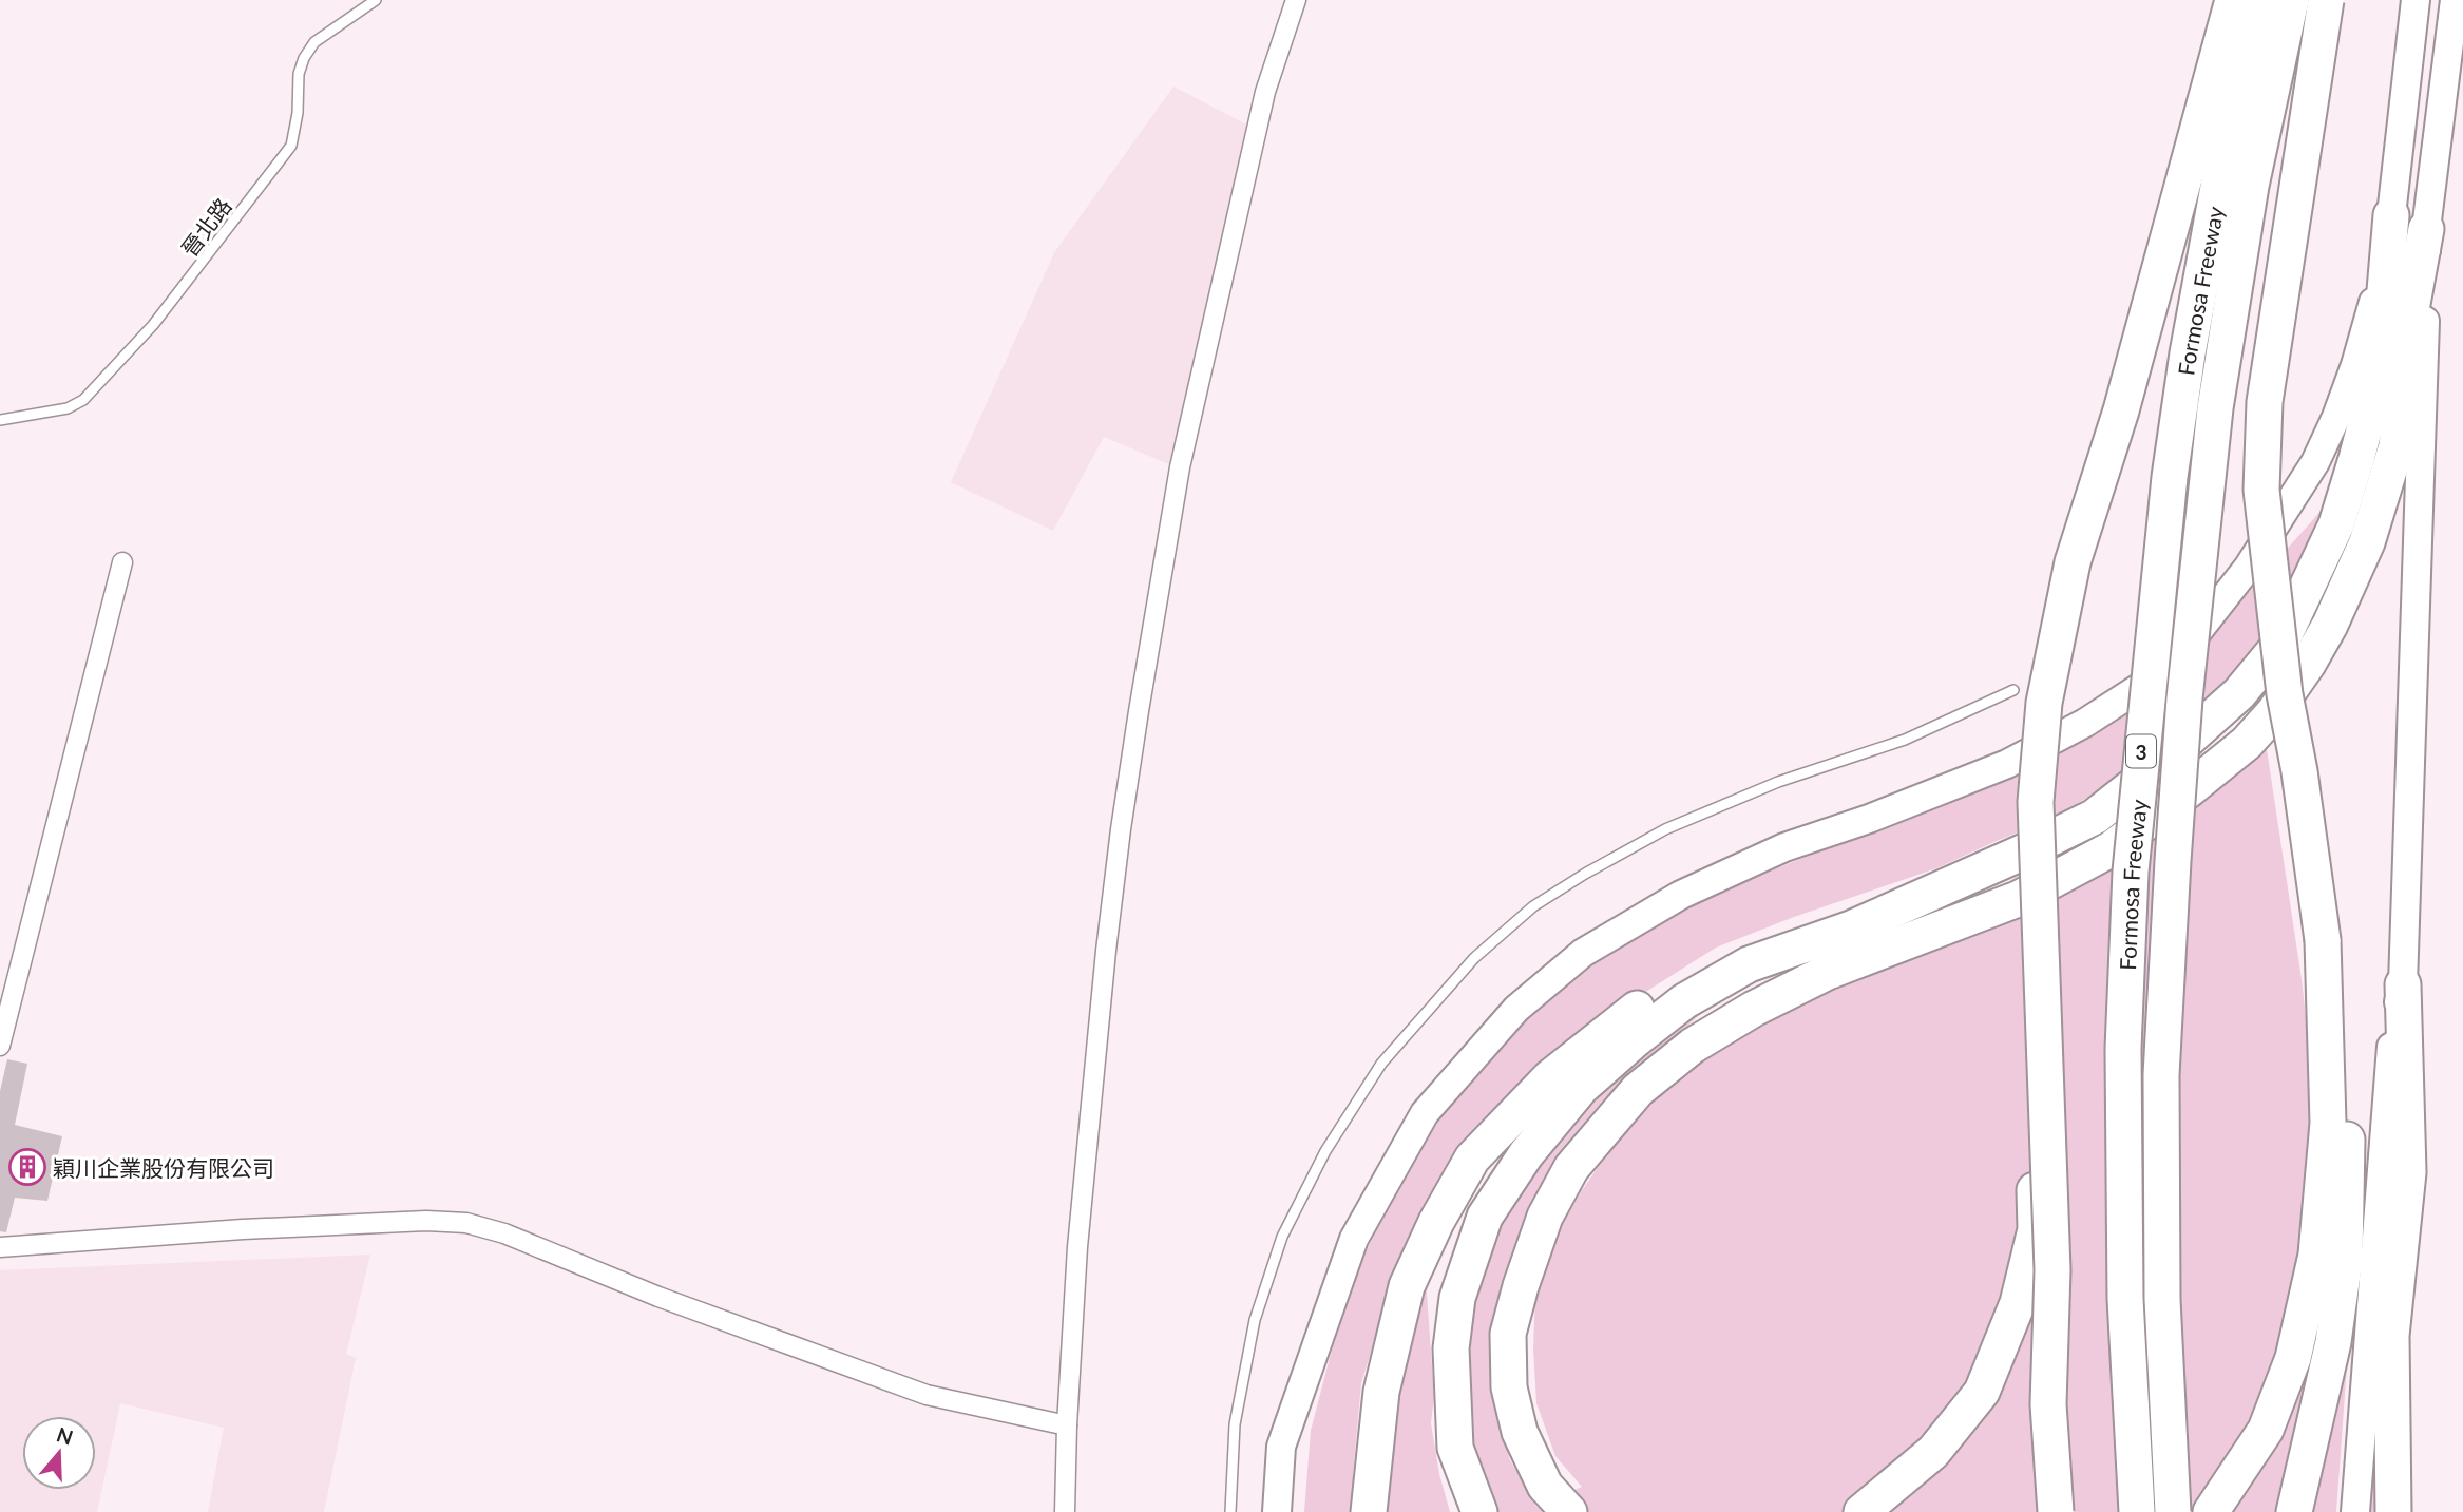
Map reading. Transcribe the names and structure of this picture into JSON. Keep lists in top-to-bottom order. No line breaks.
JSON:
{"streets":{"highway":["Formosa Freeway","3"],"lane":["晉北路"]},"places":{"building":["穎川企業股份有限公司"]},"north":"top"}
